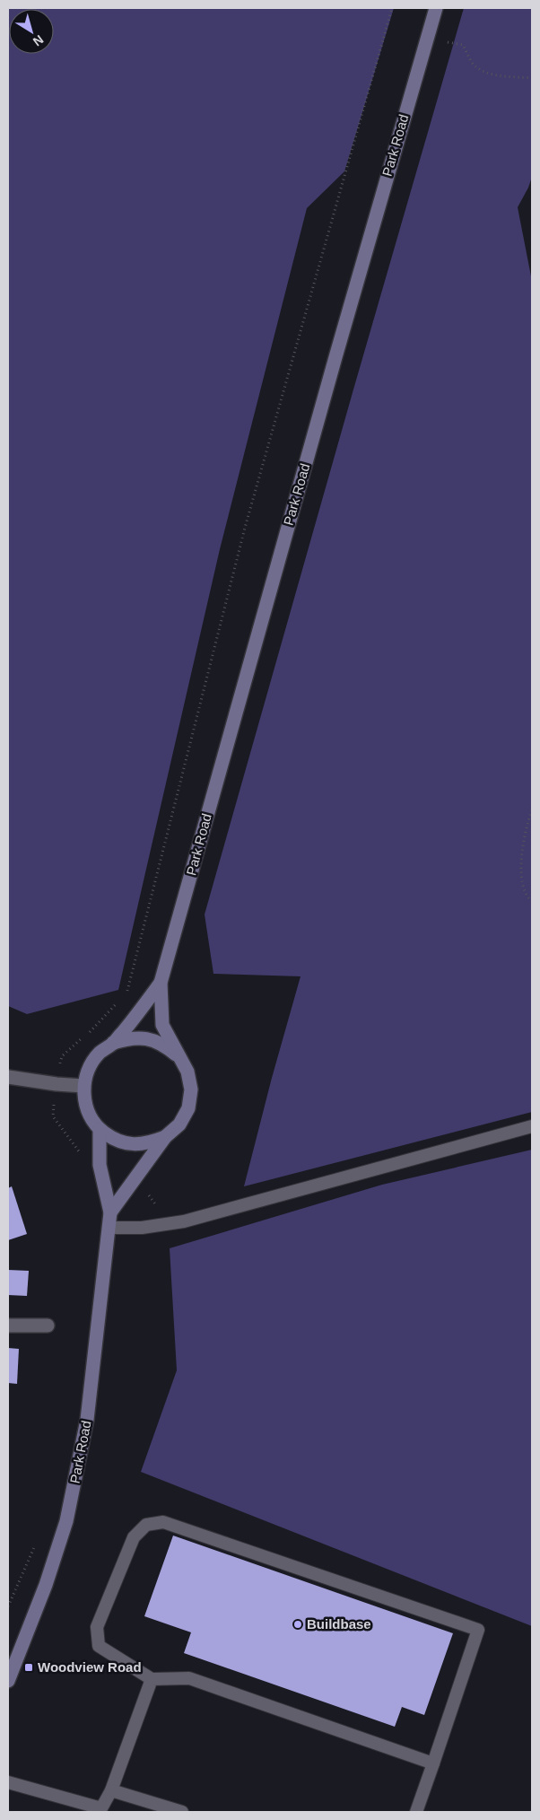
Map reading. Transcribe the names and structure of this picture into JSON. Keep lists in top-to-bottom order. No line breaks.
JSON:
{"streets":{"main road":["Park Road"]},"places":{"other":["Buildbase"],"transit":["Woodview Road"]},"north":"bottom right"}
